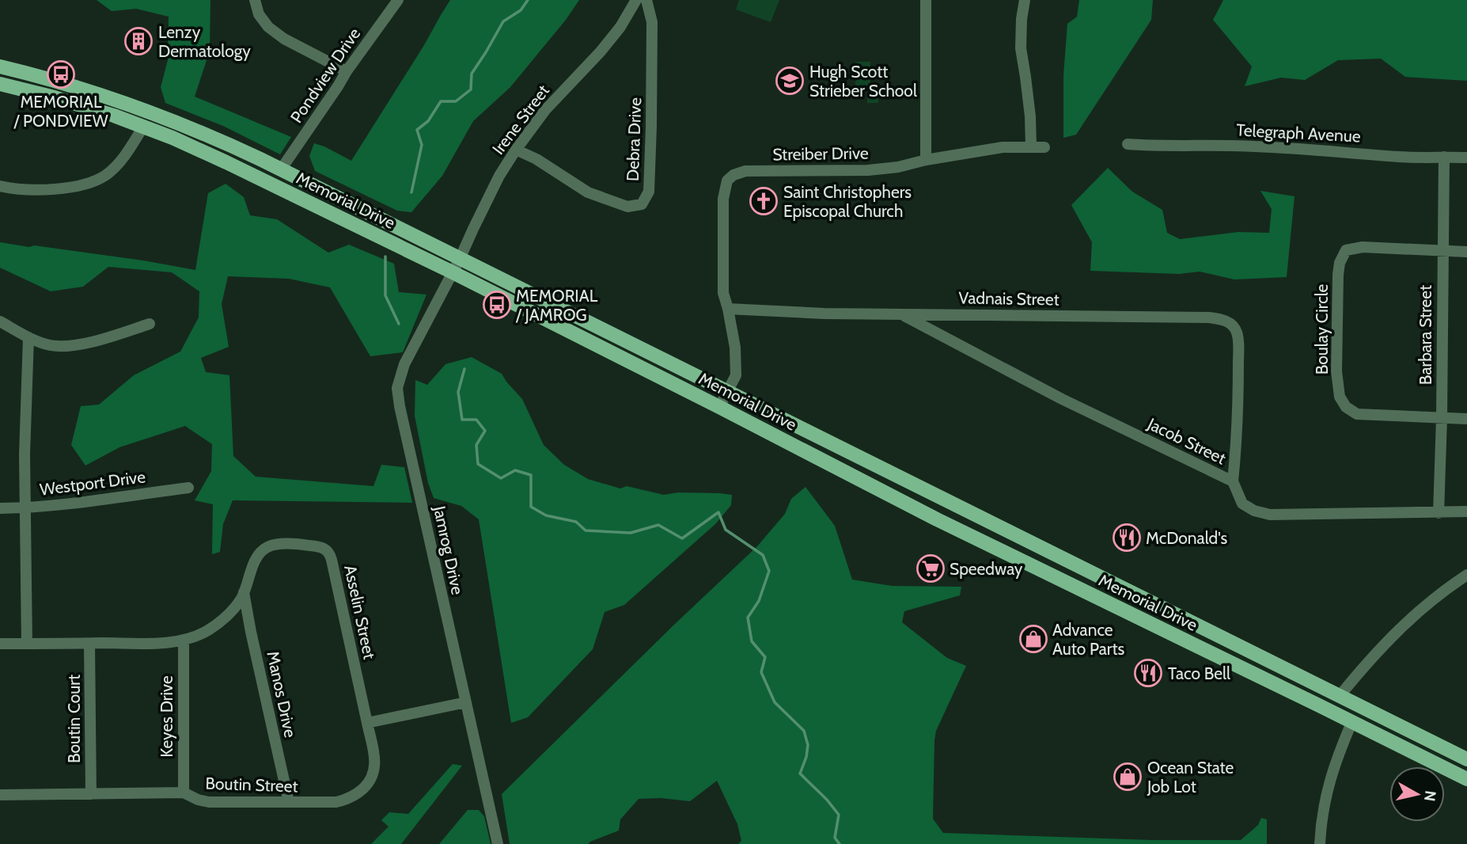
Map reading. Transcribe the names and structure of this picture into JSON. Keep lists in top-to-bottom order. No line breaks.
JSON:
{"streets":{"main road":["Memorial Drive"],"street":["Pondview Drive","Irene Street","Telegraph Avenue","Debra Drive","Streiber Drive","Vadnais Street","Boulay Circle","Barbara Street","Jacob Street","Westport Drive","Jamrog Drive","Asselin Street","Manos Drive","Keyes Drive","Boutin Court","Boutin Street"]},"crossings":[["Pondview Drive","Memorial Drive"],["Irene Street","Debra Drive"],["Irene Street","Memorial Drive"],["Irene Street","Jamrog Drive"],["Telegraph Avenue","Barbara Street"],["Streiber Drive","Vadnais Street"],["Memorial Drive","Jamrog Drive"],["Vadnais Street","Jacob Street"],["Boulay Circle","Barbara Street"],["Barbara Street","Jacob Street"],["Asselin Street","Manos Drive"],["Asselin Street","Keyes Drive"],["Asselin Street","Boutin Court"],["Asselin Street","Boutin Street"],["Manos Drive","Boutin Street"],["Keyes Drive","Boutin Street"],["Boutin Court","Boutin Street"]],"places":{"building":["Lenzy Dermatology"],"bus stop":["MEMORIAL / PONDVIEW","MEMORIAL / JAMROG"],"school or university":["Hugh Scott Strieber School"],"church":["Saint Christophers Episcopal Church"],"restaurant":["McDonald's","Taco Bell"],"supermarket":["Speedway"],"shop":["Advance Auto Parts","Ocean State Job Lot"]},"north":"right"}
